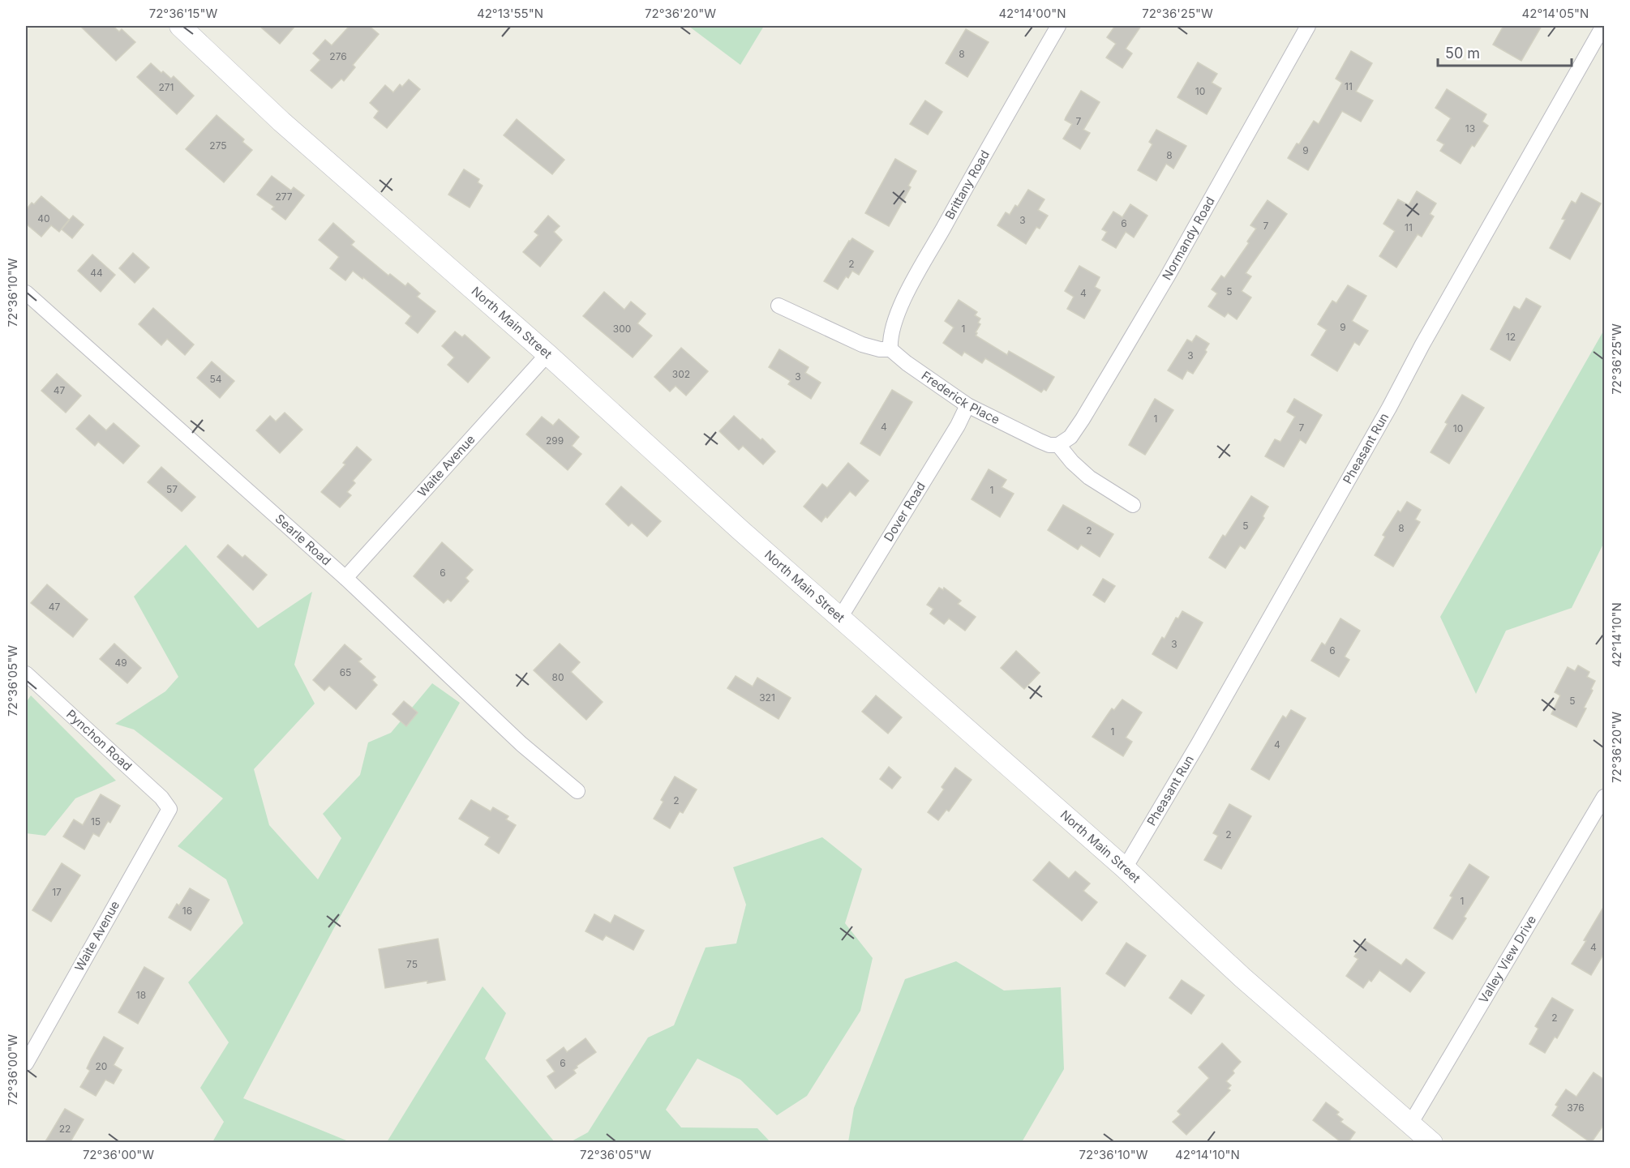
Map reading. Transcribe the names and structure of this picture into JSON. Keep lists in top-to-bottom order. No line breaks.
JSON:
{"streets":{"street":["Brittany Road","Normandy Road","North Main Street","Frederick Place","Pheasant Run","Waite Avenue","Dover Road","Searle Road","Pynchon Road","Valley View Drive"]},"crossings":[["Brittany Road","Frederick Place"],["Normandy Road","Frederick Place"],["North Main Street","Pheasant Run"],["North Main Street","Waite Avenue"],["North Main Street","Dover Road"],["North Main Street","Valley View Drive"],["Frederick Place","Dover Road"],["Waite Avenue","Searle Road"],["Waite Avenue","Pynchon Road"]],"house_numbers":["8","276","11","271","10","7","13","275","9","8","277","40","3","6","7","11","2","44","5","4","9","300","1","12","3","302","3","54","47","1","4","7","10","299","57","1","5","8","2","6","47","3","6","49","65","80","321","5","1","4","2","15","2","17","1","16","4","75","18","2","6","20","376","22"],"scale_bar":"50 m","coordinates":["72°36'15\"W","42°13'55\"N","72°36'20\"W","42°14'00\"N","72°36'25\"W","42°14'05\"N","72°36'10\"W","42°14'10\"N","72°36'05\"W","72°36'00\"W"]}
